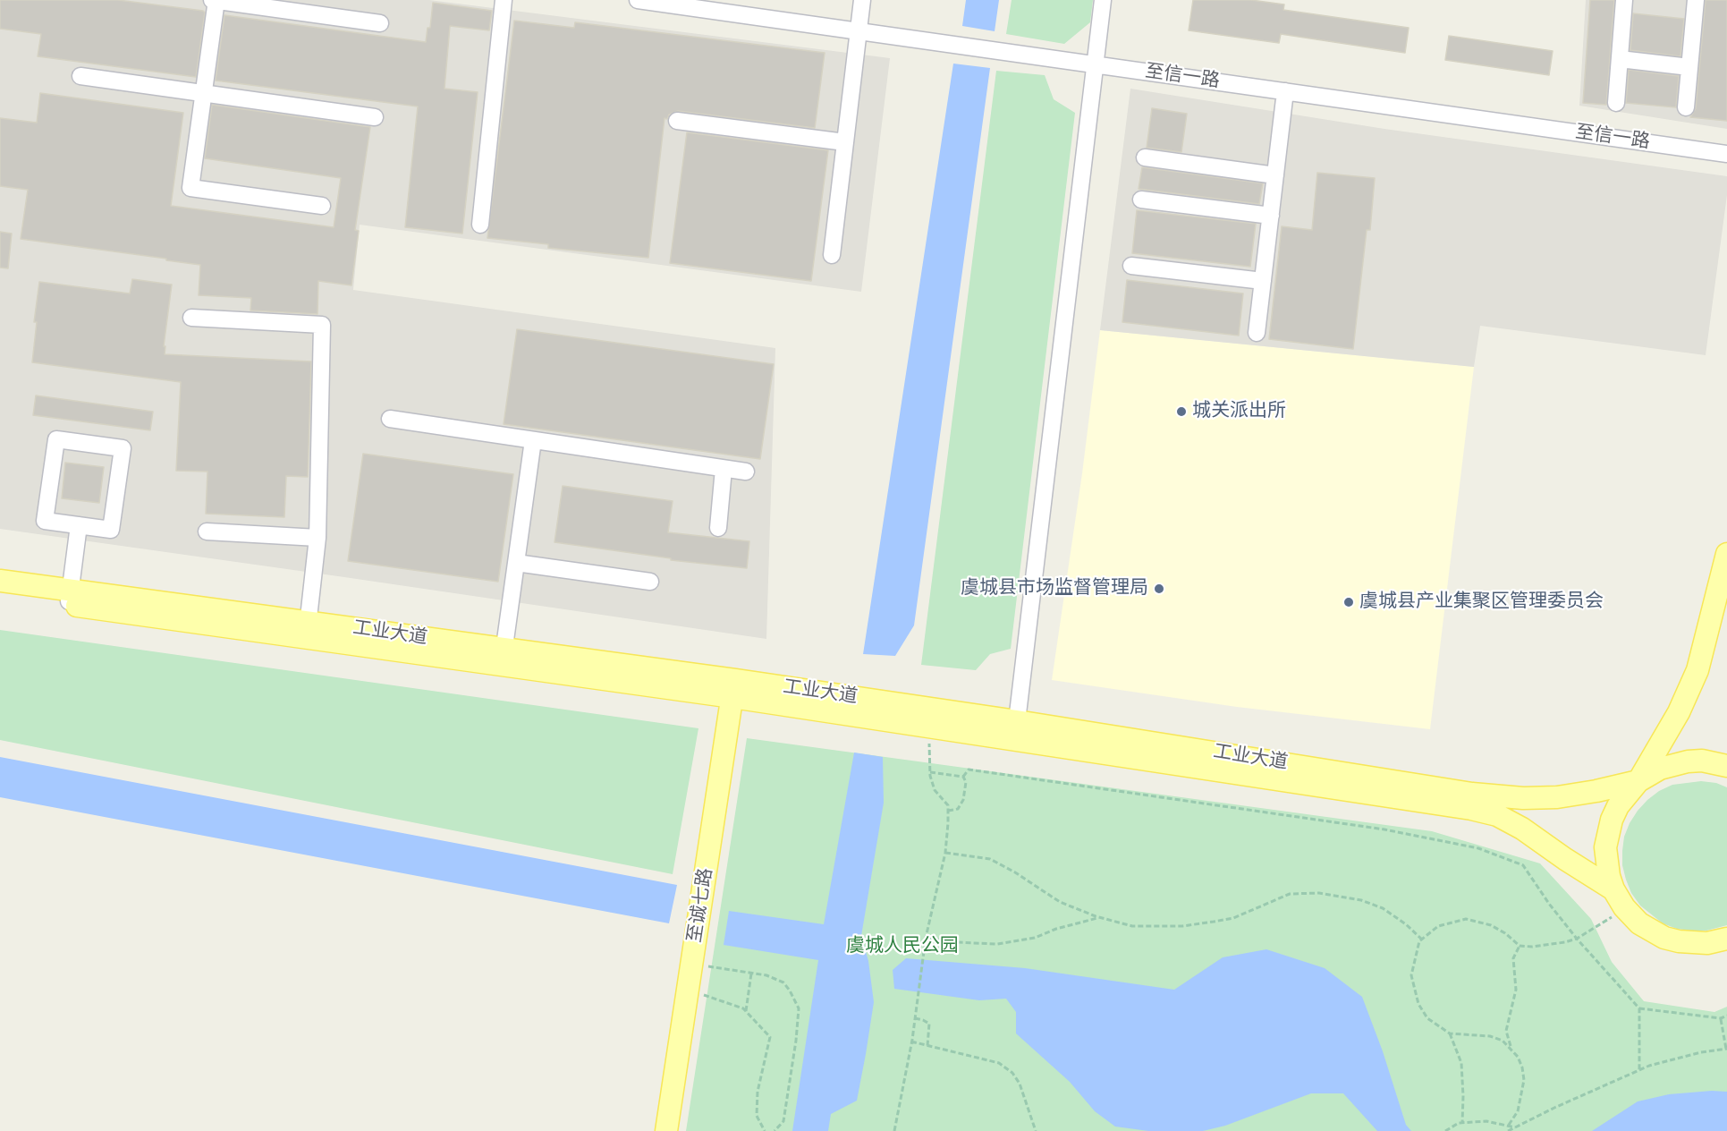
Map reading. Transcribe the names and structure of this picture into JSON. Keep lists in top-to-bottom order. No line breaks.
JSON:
{"streets":{"main road":["工业大道","至诚七路"],"street":["至信一路"]},"crossings":[["工业大道","至诚七路"]],"parks":["虞城人民公园"],"places":["城关派出所","虞城县市场监督管理局","虞城县产业集聚区管理委员会"]}
